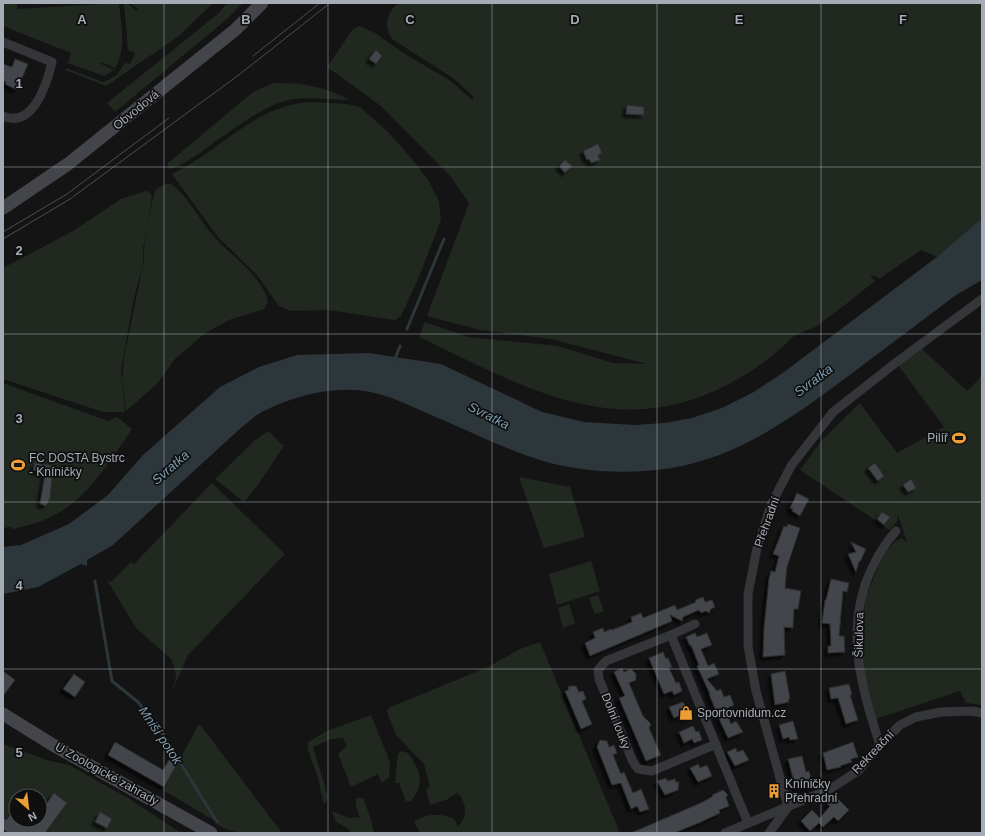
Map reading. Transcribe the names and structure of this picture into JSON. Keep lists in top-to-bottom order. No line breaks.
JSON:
{"streets":{"main road":["Obvodová","U Zoologické zahrady"],"street":["Přehradní","Šikulova","Dolní louky","Rekreační"]},"crossings":[["Přehradní","Rekreační"],["Šikulova","Rekreační"]],"water":["Svratka","Mniší potok"],"places":{"sports":["Pilíř","FC DOSTA Bystrc - Kníničky"],"shop":["Sportovnidum.cz"],"building":["Kníničky Přehradní"]},"north":"bottom right","grid":{"columns":["A","B","C","D","E","F"],"rows":["1","2","3","4","5"]}}
